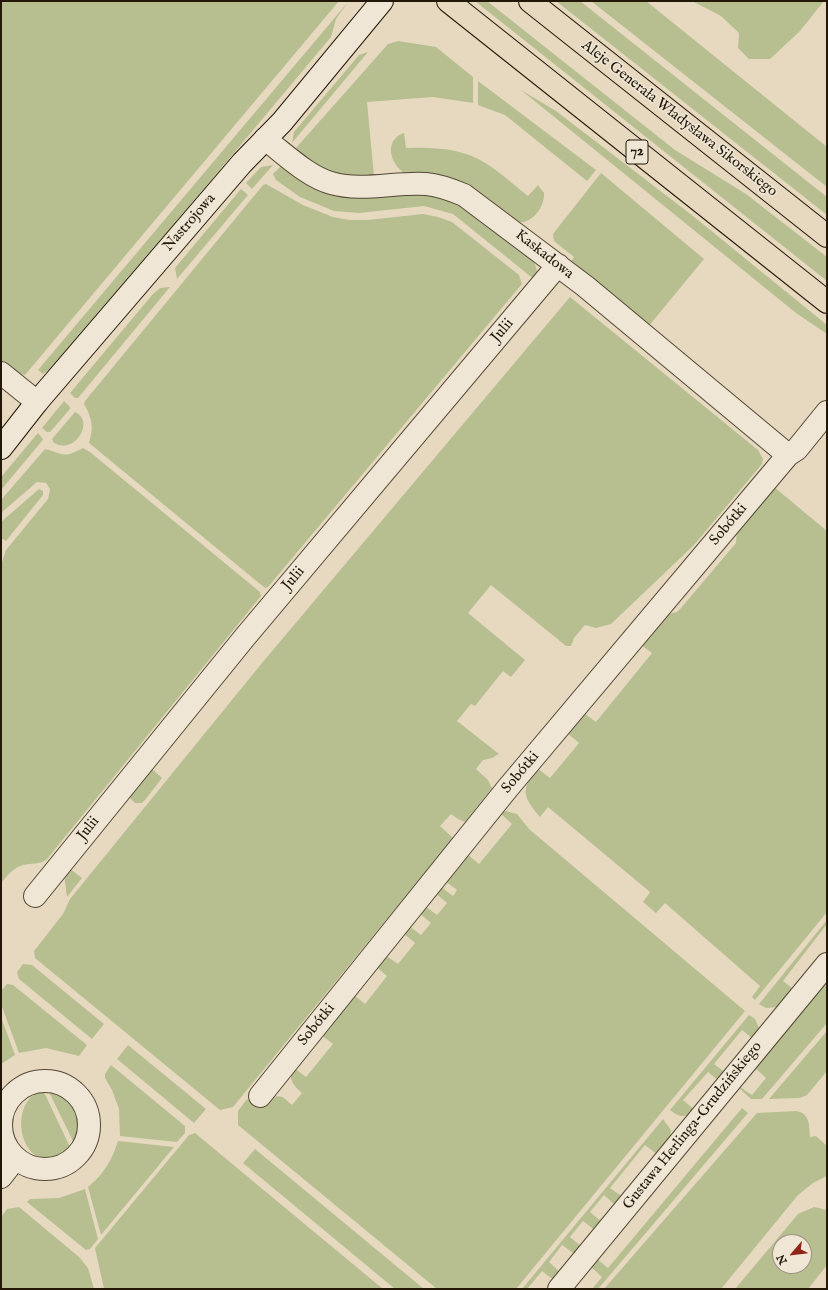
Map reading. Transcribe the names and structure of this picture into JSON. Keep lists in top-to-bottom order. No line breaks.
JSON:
{"streets":{"main road":["Aleje Generała Władysława Sikorskiego","72"],"street":["Nastrojowa","Kaskadowa","Julii","Sobótki","Gustawa Herlinga-Grudzińskiego"]},"crossings":[["Nastrojowa","Kaskadowa"],["Kaskadowa","Julii"],["Kaskadowa","Sobótki"]],"north":"bottom left"}
